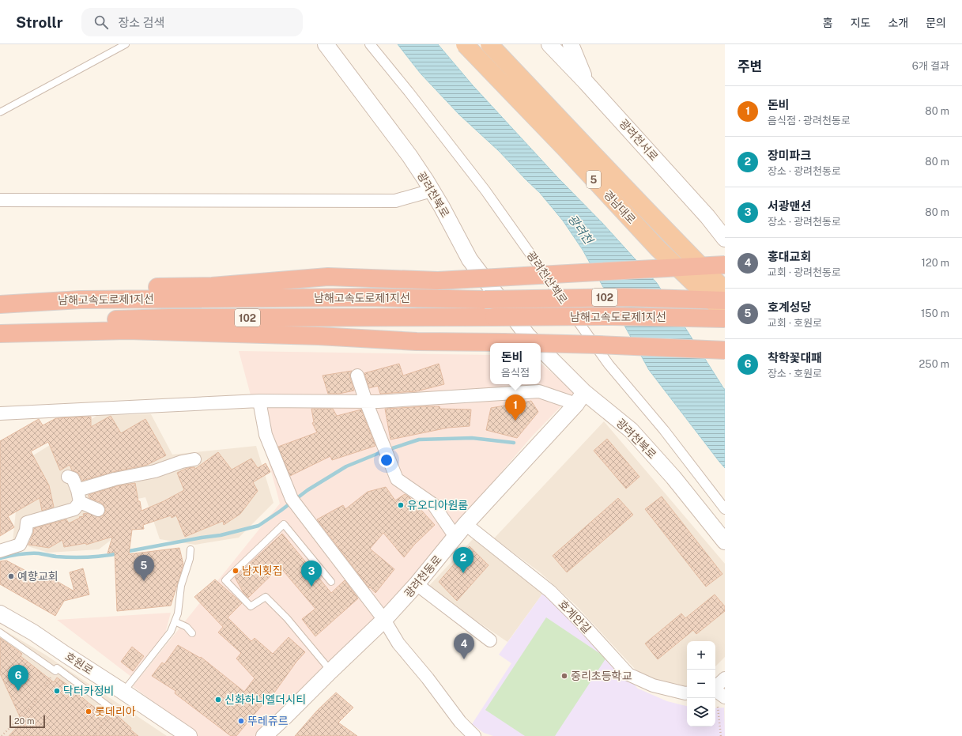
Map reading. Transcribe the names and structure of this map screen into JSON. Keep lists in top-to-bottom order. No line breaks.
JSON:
{"streets":{"highway":["5","경남대로","102","남해고속도로제1지선"],"street":["광려천서로","광려천북로","광려천산책로","광려천동로","호계안길","호원로"]},"crossings":[["광려천북로","광려천동로"],["광려천동로","호계안길"]],"water":["광려천"],"places":["유오디아원룸","남지횟집","예향교회","중리초등학교","닥터카정비","신화하니엘더시티","롯데리아","뚜레쥬르"],"scale_bar":"20 m","page":{"header":"Strollr","search":"장소 검색","nav":["홈","지도","소개","문의"],"heading":["주변","6개 결과"],"list":[{"mark":"1","name":"돈비","note":"음식점 · 광려천동로","value":"80 m"},{"mark":"2","name":"장미파크","note":"장소 · 광려천동로","value":"80 m"},{"mark":"3","name":"서광맨션","note":"장소 · 광려천동로","value":"80 m"},{"mark":"4","name":"홍대교회","note":"교회 · 광려천동로","value":"120 m"},{"mark":"5","name":"호계성당","note":"교회 · 호원로","value":"150 m"},{"mark":"6","name":"착학꽃대패","note":"장소 · 호원로","value":"250 m"}],"popup":["돈비","음식점"],"pins":["1","2","5","3","4","6"],"map_buttons":["+","−"],"scale":"20 m"}}
